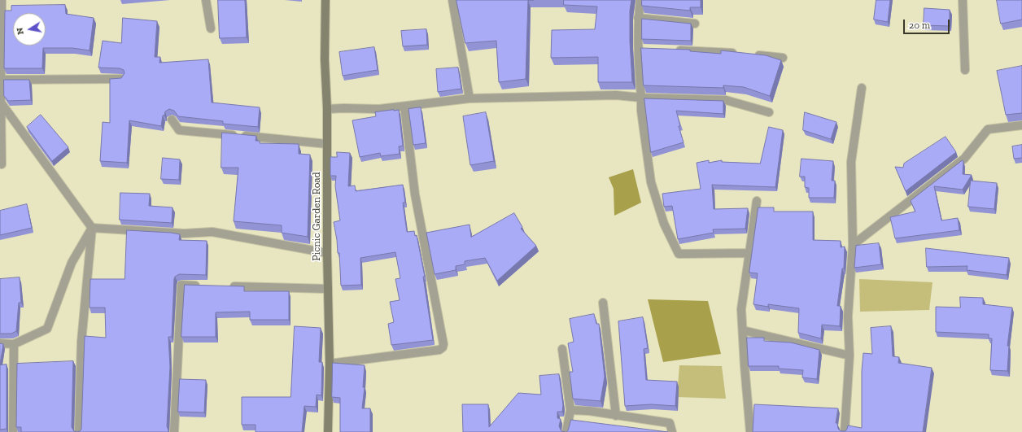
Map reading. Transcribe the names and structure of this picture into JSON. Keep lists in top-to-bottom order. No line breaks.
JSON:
{"streets":{"main road":["Picnic Garden Road"]},"scale_bar":"20 m","north":"left"}
